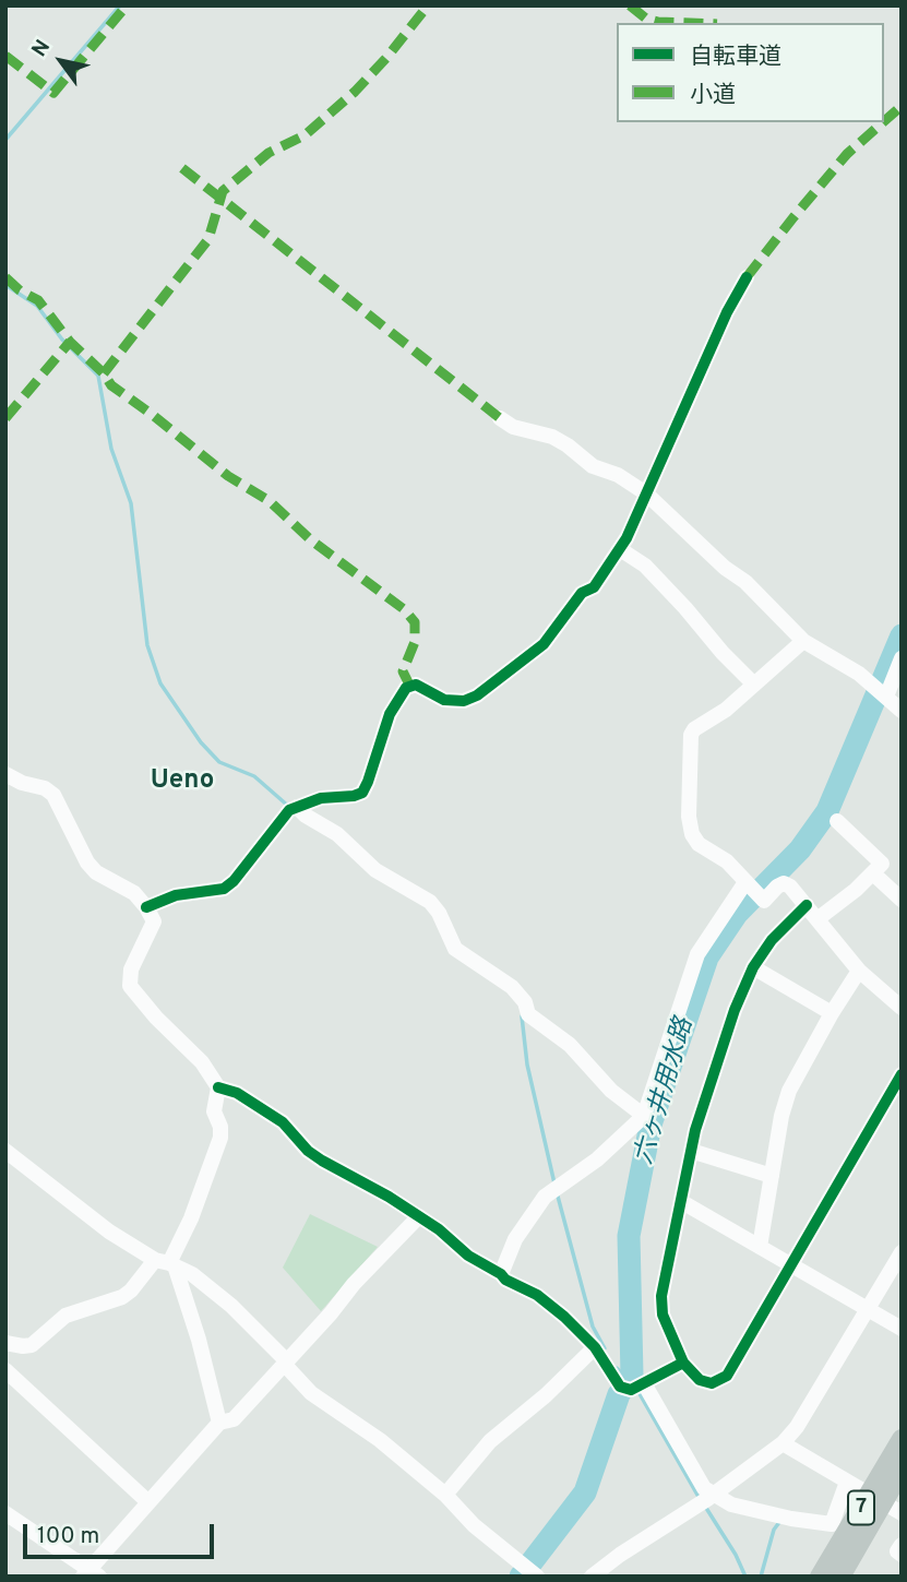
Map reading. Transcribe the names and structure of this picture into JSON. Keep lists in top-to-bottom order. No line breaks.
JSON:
{"streets":{"main road":["7"]},"districts":["Ueno"],"water":["六ヶ井用水路"],"legend":["自転車道","小道"],"scale_bar":"100 m","north":"top left"}
